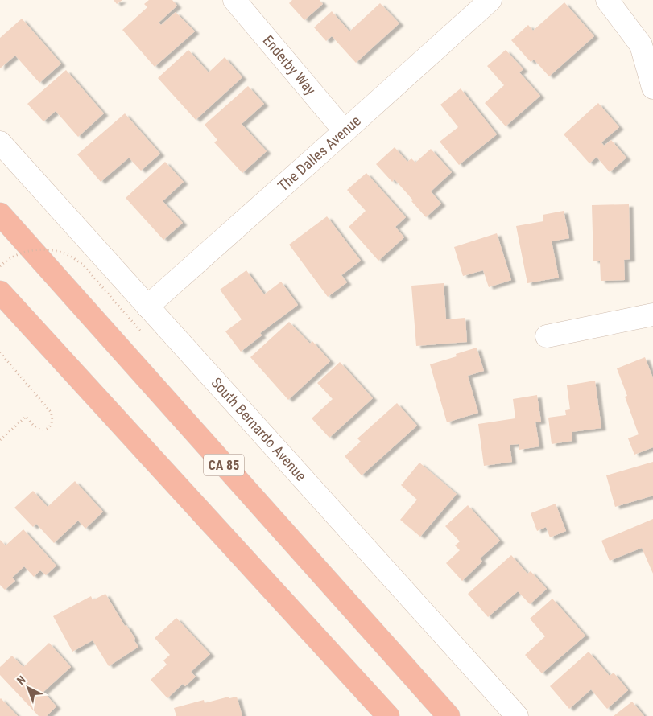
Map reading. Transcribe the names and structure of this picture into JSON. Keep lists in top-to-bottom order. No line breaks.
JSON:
{"streets":{"highway":["CA 85"],"street":["Enderby Way","The Dalles Avenue","South Bernardo Avenue"]},"crossings":[["Enderby Way","The Dalles Avenue"],["The Dalles Avenue","South Bernardo Avenue"]],"north":"top left"}
